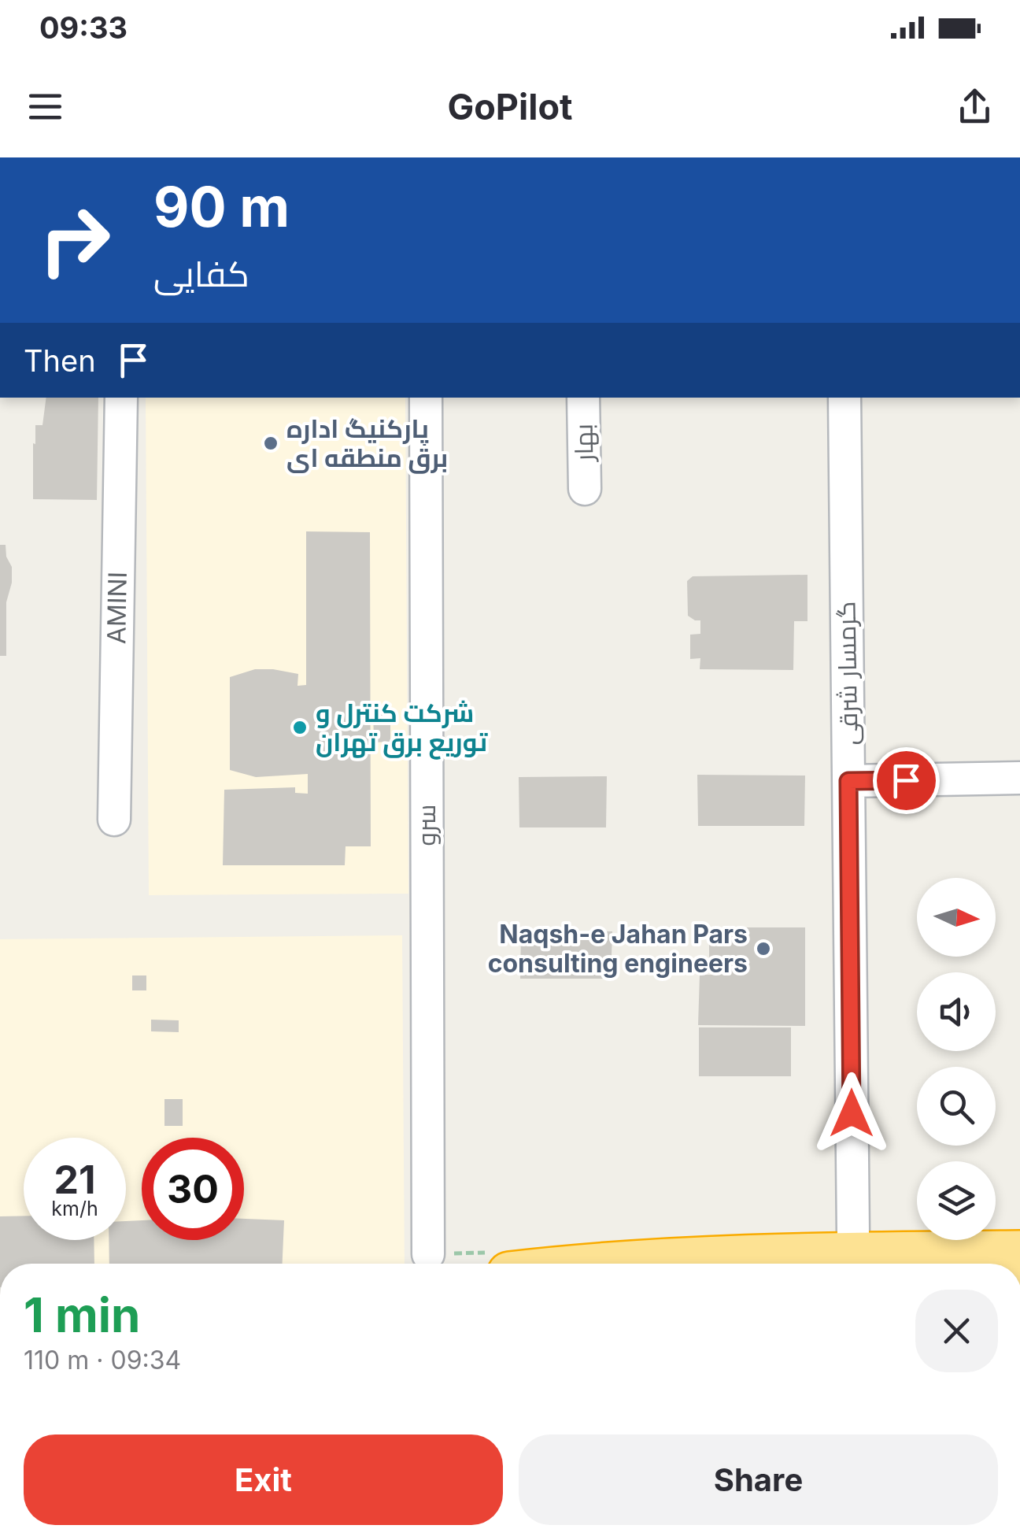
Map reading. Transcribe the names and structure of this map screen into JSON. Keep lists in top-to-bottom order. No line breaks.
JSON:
{"streets":{"street":["بهار","AMINI","گرمسار شرقی","سرو"]},"places":["پارکنیگ اداره برق منطقه ای","شرکت کنترل و توریع برق تهران","Naqsh-e Jahan Pars consulting engineers"],"north":"right","page":{"status":"09:33","header":"GoPilot","turn":["90 m","کفایی"],"then":"Then","speed":"21 km/h","limit":"30","heading":["1 min","110 m · 09:34"],"buttons":["Exit","Share"]}}
